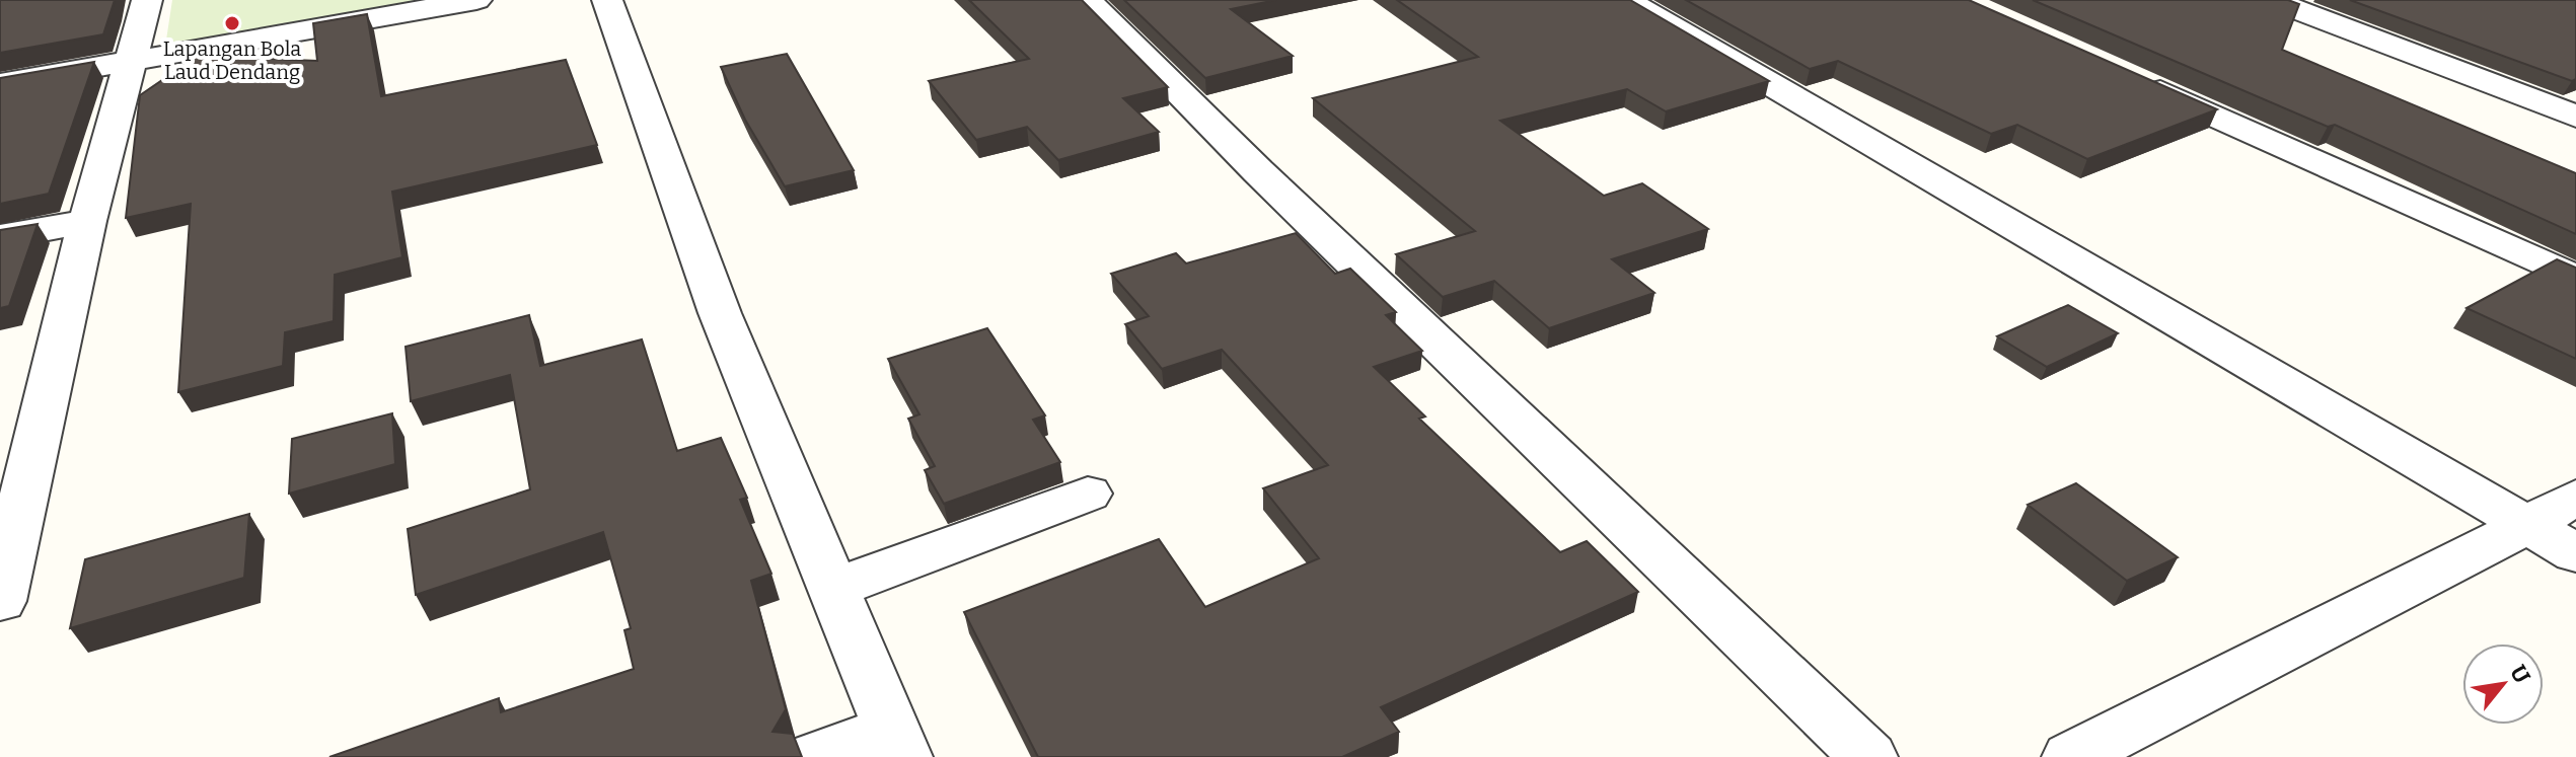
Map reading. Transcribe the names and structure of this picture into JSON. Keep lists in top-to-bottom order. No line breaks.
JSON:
{"places":["Lapangan Bola Laud Dendang"],"north":"top right"}
